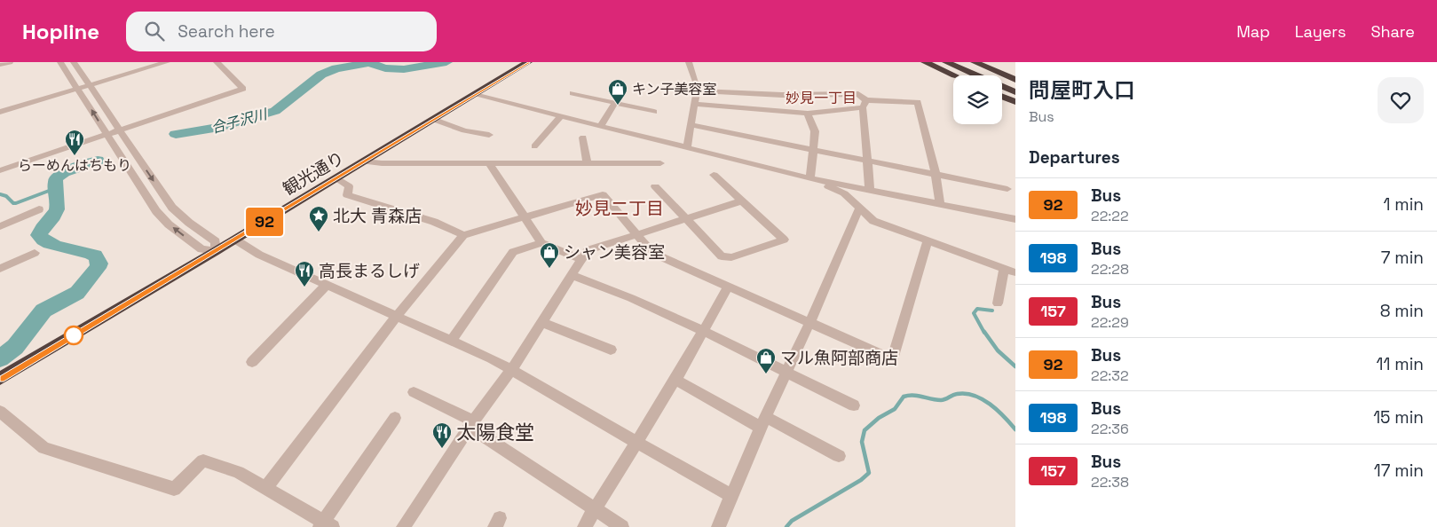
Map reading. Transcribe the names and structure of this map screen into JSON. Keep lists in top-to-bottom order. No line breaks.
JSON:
{"streets":{"highway":["観光通り"]},"districts":["妙見一丁目","妙見二丁目"],"water":["合子沢川"],"places":{"shop":["キン子美容室","シャン美容室","マル魚阿部商店"],"restaurant":["らーめんはちもり","高長まるしげ","太陽食堂"],"place":["北大 青森店"]},"lines":["bus line 92"],"page":{"header":"Hopline","search":"Search here","nav":["Map","Layers","Share"],"on_map":"92","heading":[["問屋町入口","Bus"],"Departures"],"list":[{"mark":"92","name":"Bus","note":"22:22","value":"1 min"},{"mark":"198","name":"Bus","note":"22:28","value":"7 min"},{"mark":"157","name":"Bus","note":"22:29","value":"8 min"},{"mark":"92","name":"Bus","note":"22:32","value":"11 min"},{"mark":"198","name":"Bus","note":"22:36","value":"15 min"},{"mark":"157","name":"Bus","note":"22:38","value":"17 min"}]}}
